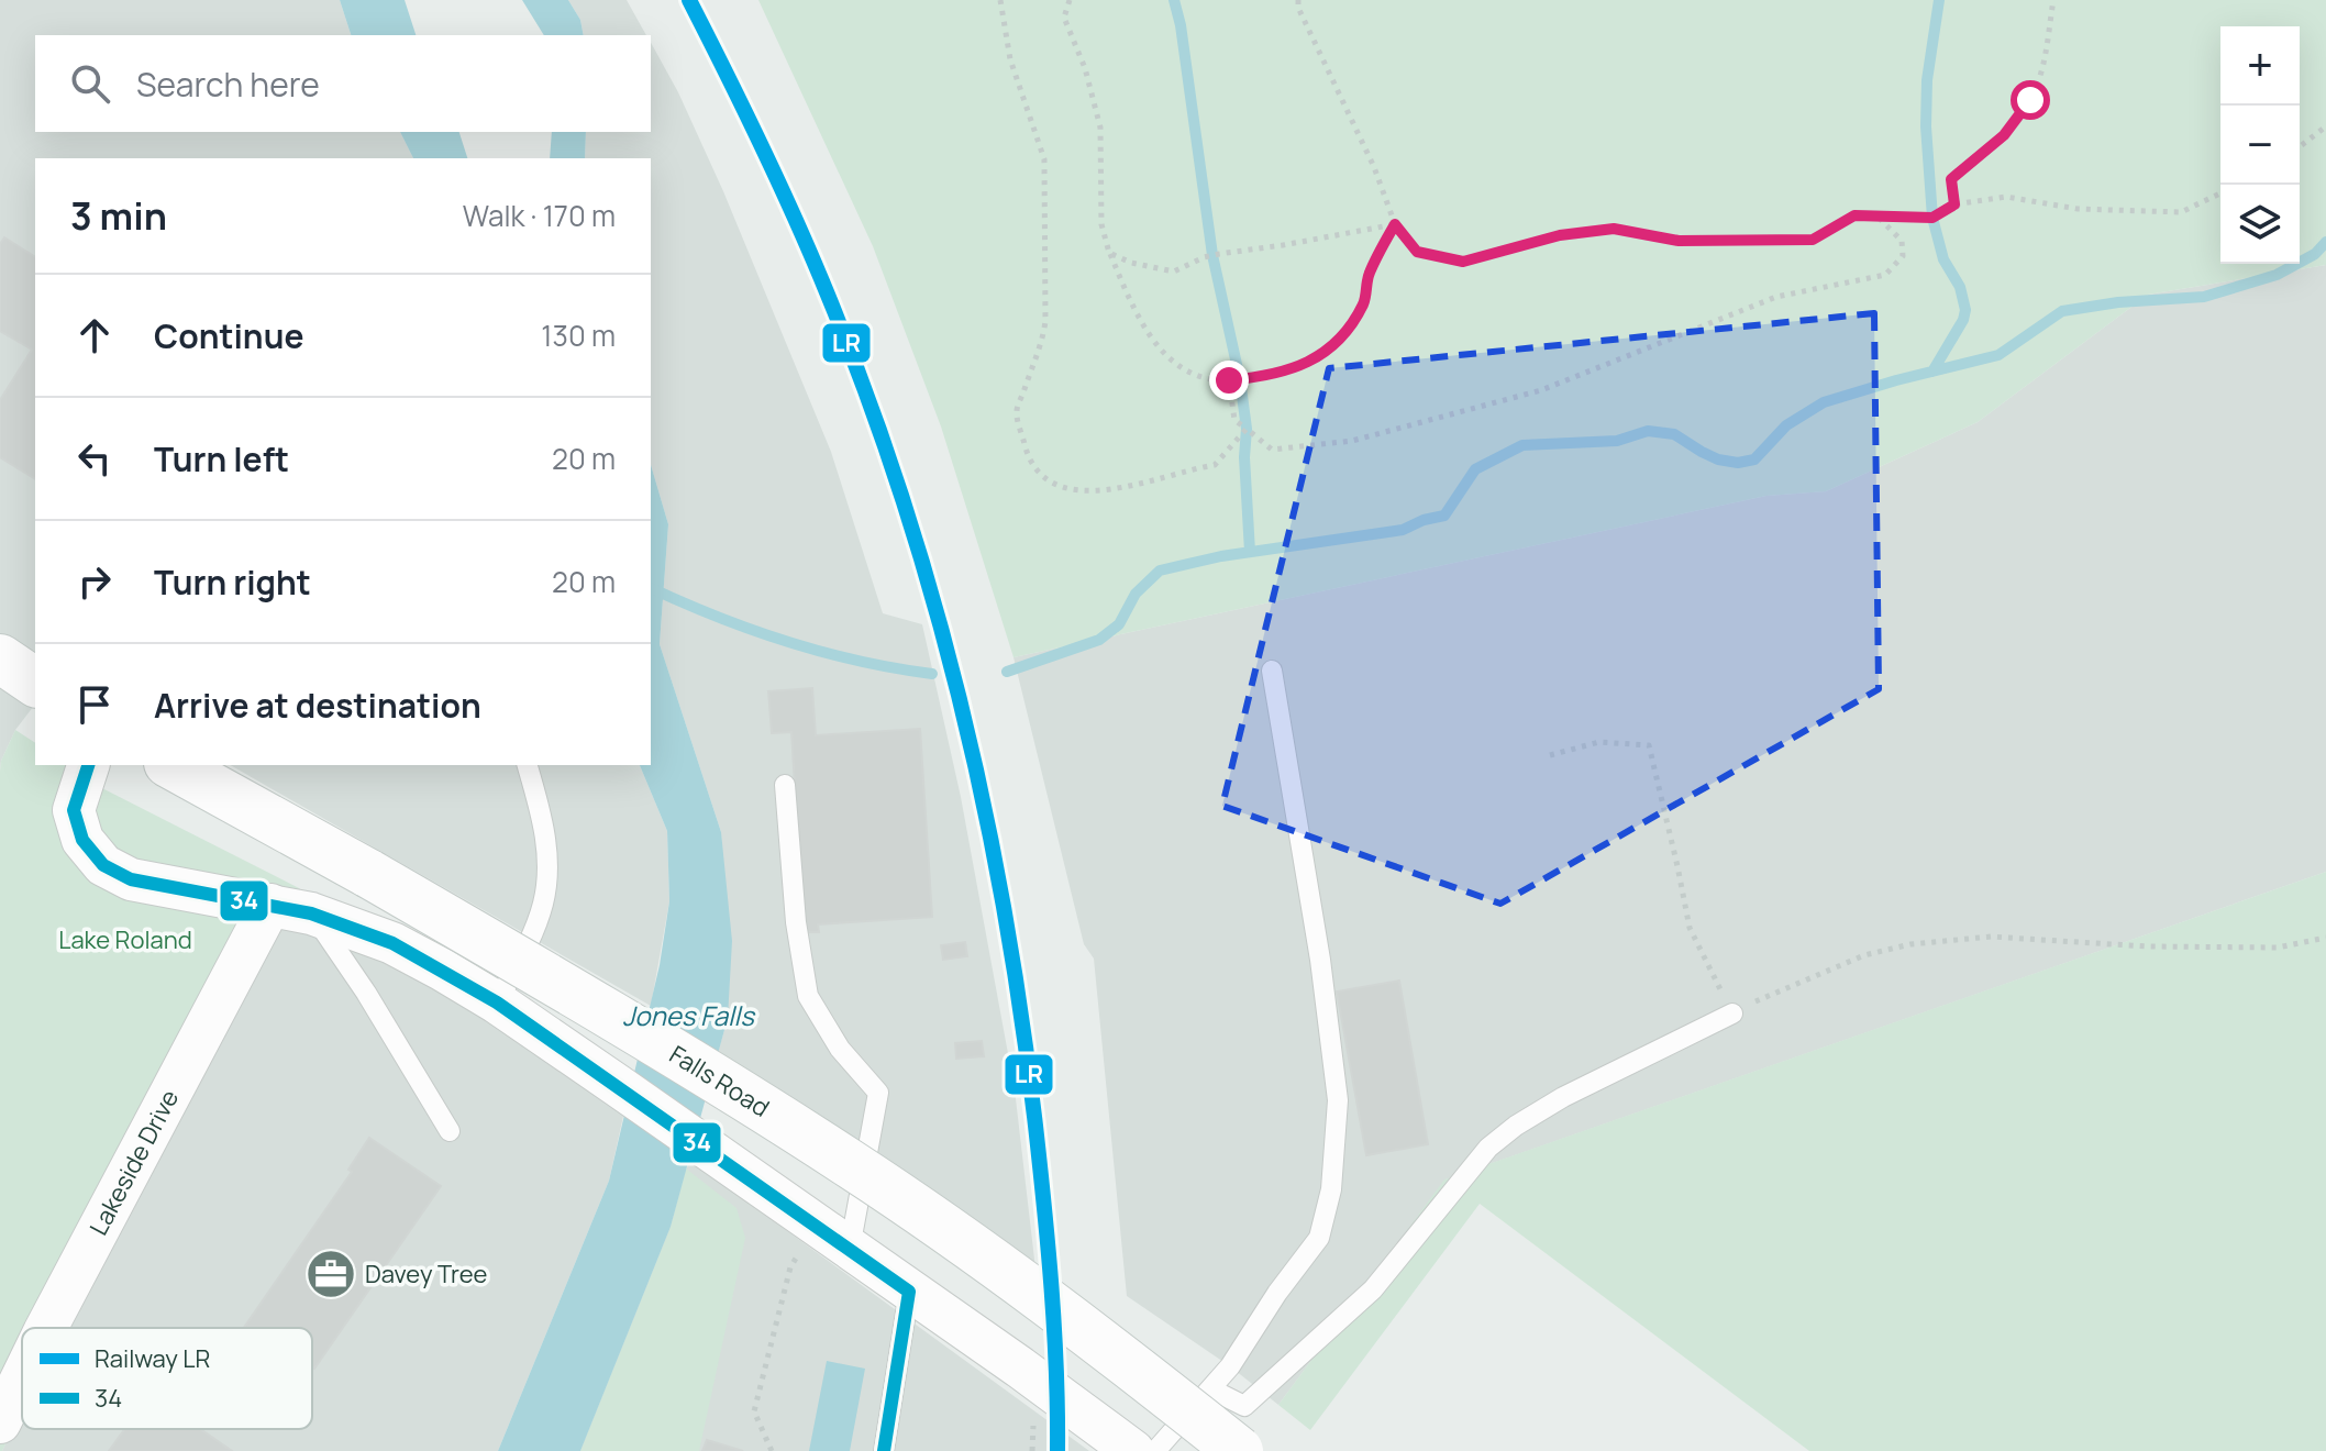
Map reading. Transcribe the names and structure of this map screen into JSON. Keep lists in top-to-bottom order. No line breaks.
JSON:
{"streets":{"main road":["Falls Road"],"street":["Lakeside Drive"]},"water":["Jones Falls"],"parks":["Lake Roland"],"places":{"office":["Davey Tree"]},"lines":["rail line LR","transit line 34"],"legend":["Railway LR","34"],"page":{"map_buttons":["+","−"],"search":"Search here","heading":["3 min","Walk · 170 m"],"list":[["Continue","130 m"],["Turn left","20 m"],["Turn right","20 m"],"Arrive at destination"]}}
